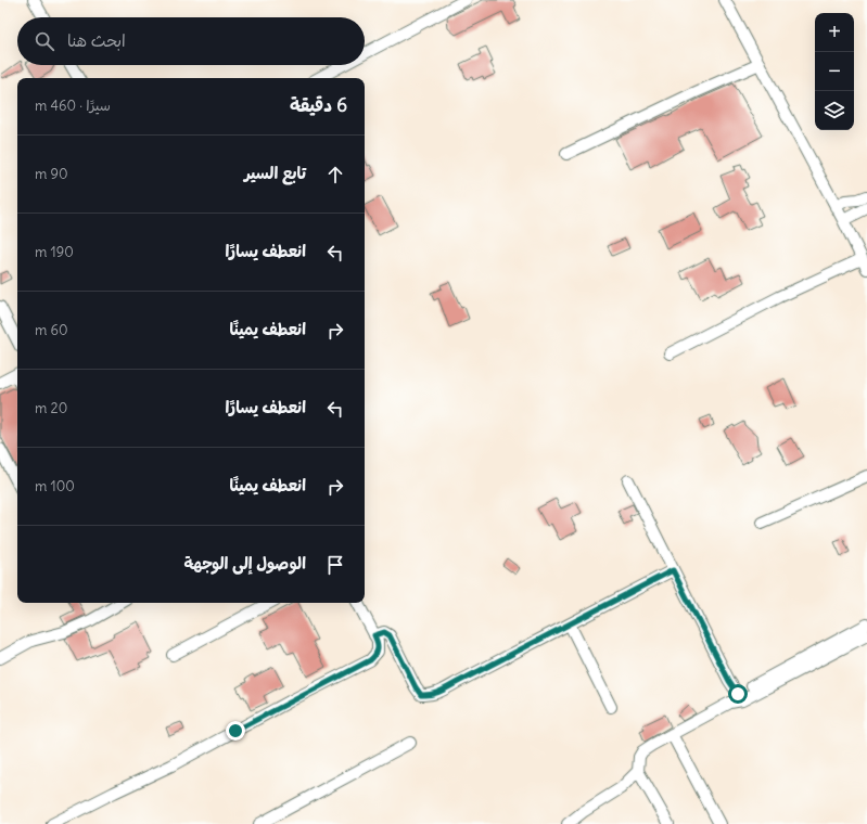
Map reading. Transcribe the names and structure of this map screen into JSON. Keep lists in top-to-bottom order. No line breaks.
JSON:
{"page":{"map_buttons":["+","−"],"search":"ابحث هنا","heading":["6 دقيقة","سيرًا · 460 m"],"list":[["تابع السير","90 m"],["انعطف يسارًا","190 m"],["انعطف يمينًا","60 m"],["انعطف يسارًا","20 m"],["انعطف يمينًا","100 m"],"الوصول إلى الوجهة"]}}
